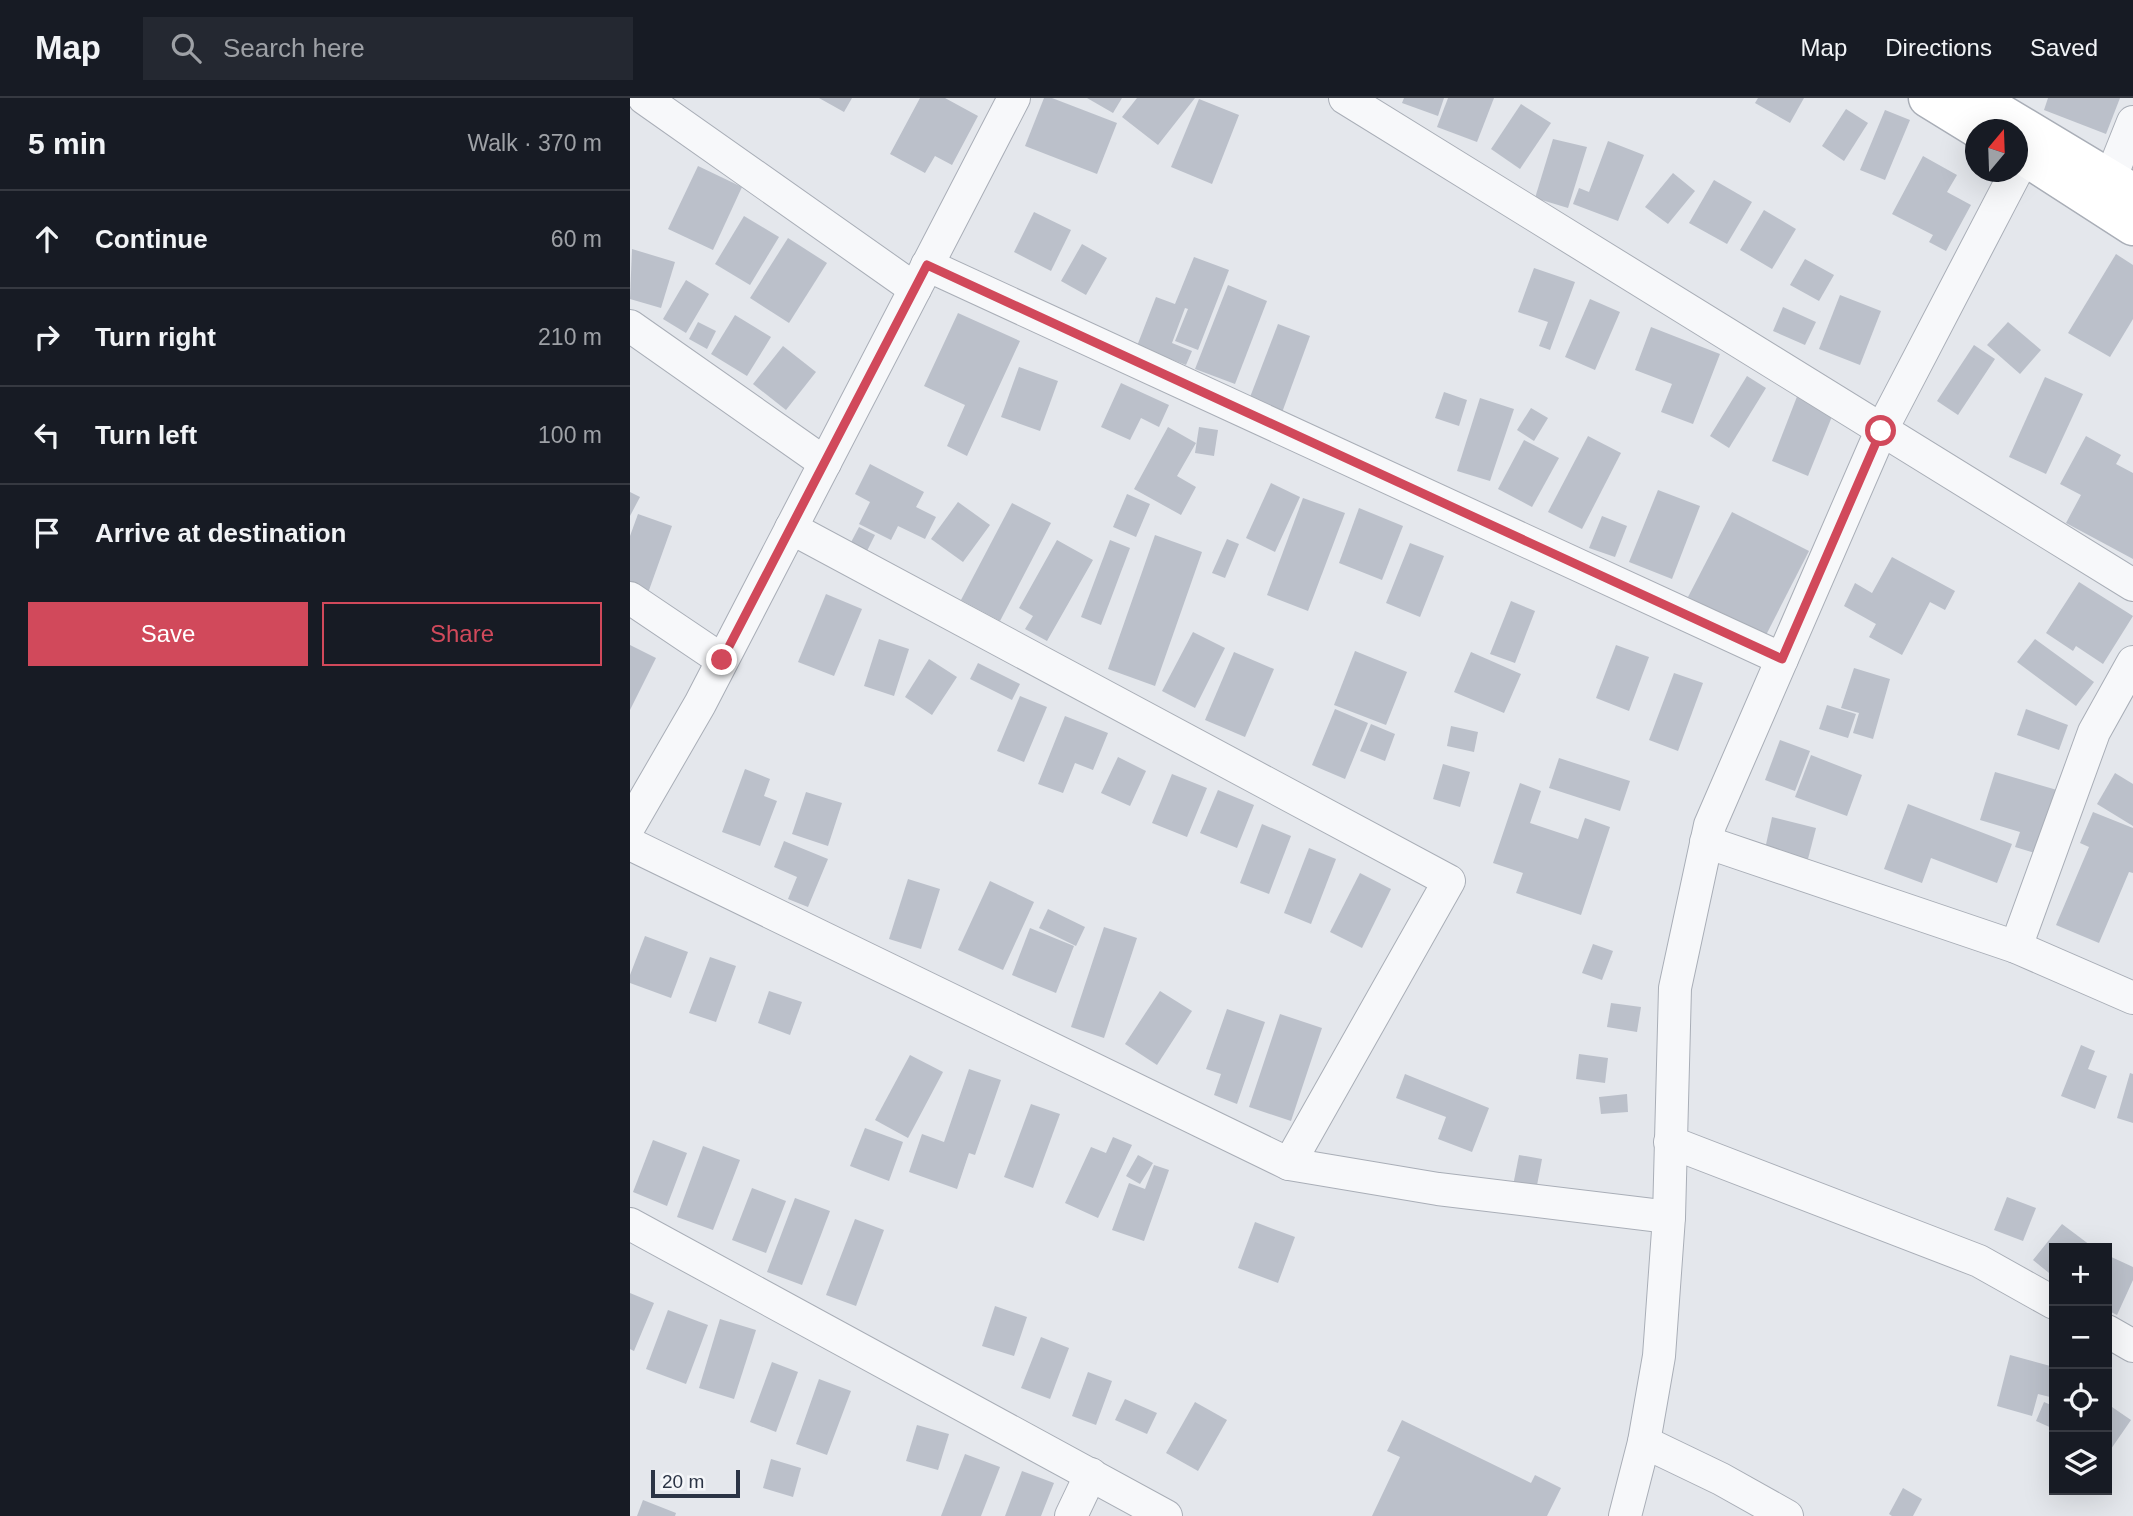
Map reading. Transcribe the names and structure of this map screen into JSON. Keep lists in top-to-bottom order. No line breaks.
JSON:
{"scale_bar":"20 m","north":"top","page":{"header":"Map","search":"Search here","nav":["Map","Directions","Saved"],"heading":["5 min","Walk · 370 m"],"list":[["Continue","60 m"],["Turn right","210 m"],["Turn left","100 m"],"Arrive at destination"],"buttons":["Save","Share"],"map_buttons":["+","−"],"scale":"20 m"}}
